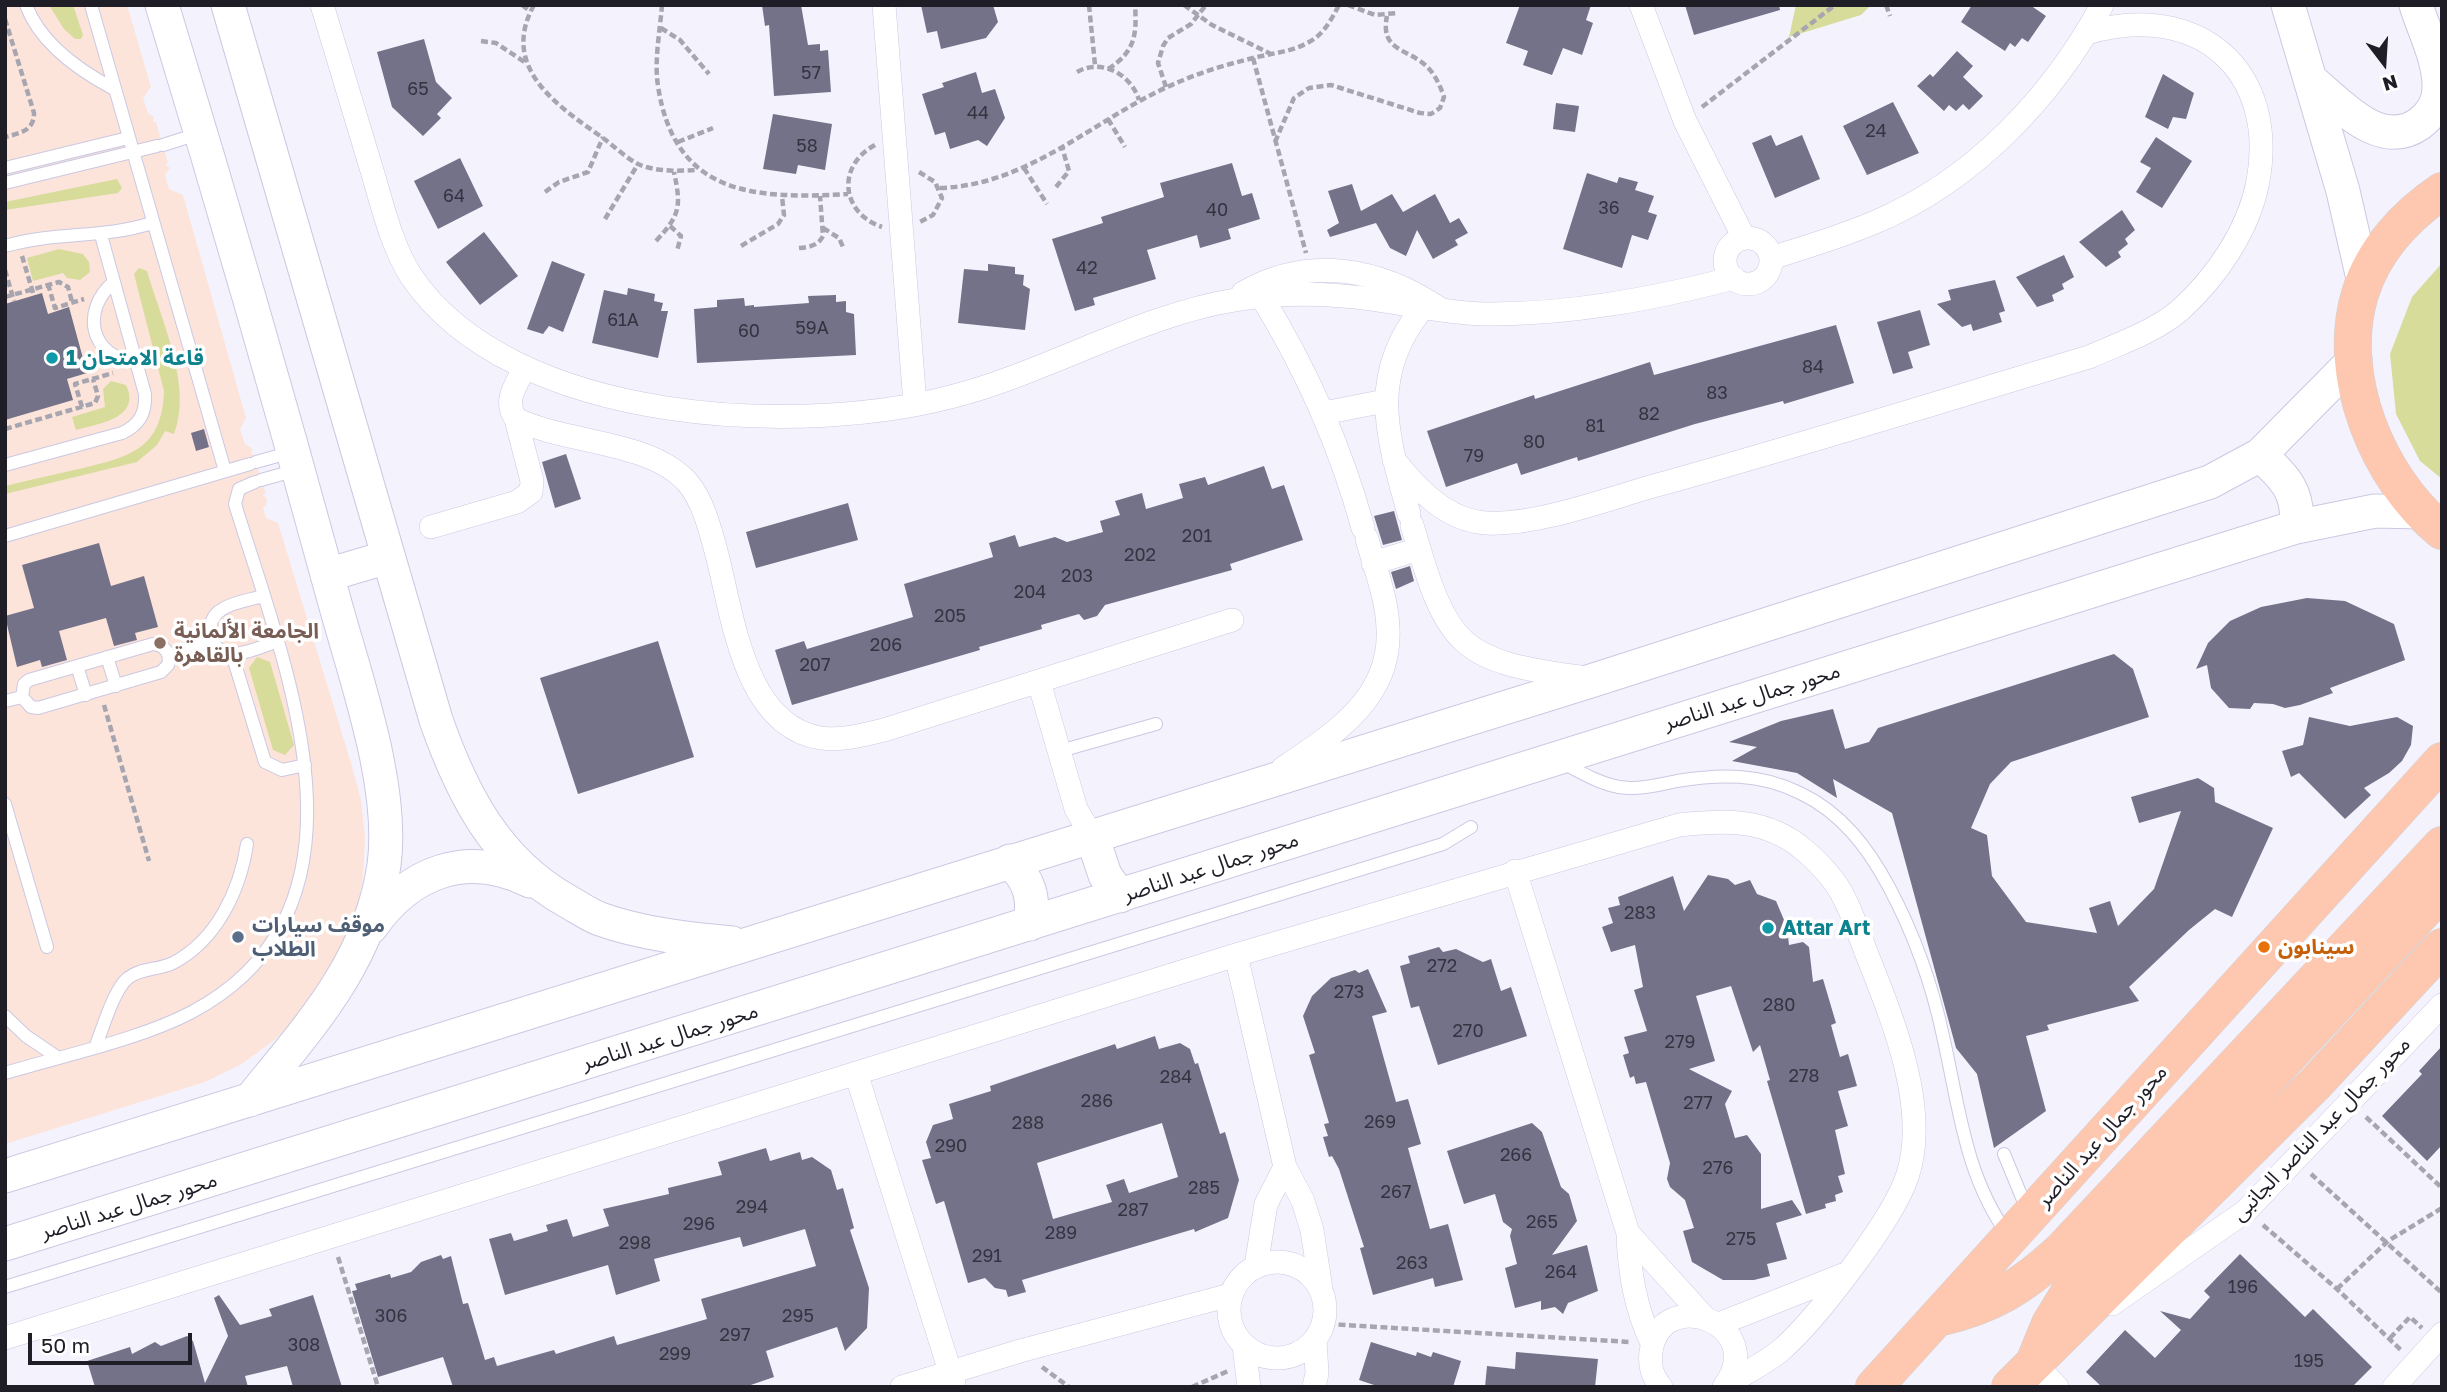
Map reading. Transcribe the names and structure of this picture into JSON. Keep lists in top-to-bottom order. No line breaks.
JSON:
{"streets":{"main road":["محور جمال عبد الناصر"],"street":["محور جمال عبد الناصر الجانبى"]},"places":["قاعة الامتحان 1","الجامعة الألمانية بالقاهرة","Attar Art","موقف سيارات الطلاب","سينابون"],"house_numbers":["57","65","44","24","58","64","36","40","42","61A","59A","60","84","83","82","81","80","79","201","202","203","204","205","206","207","283","272","273","280","270","279","278","284","286","277","269","288","290","266","276","285","267","294","287","265","296","289","275","298","291","263","264","196","306","295","297","308","299","195"],"scale_bar":"50 m","north":"bottom"}
